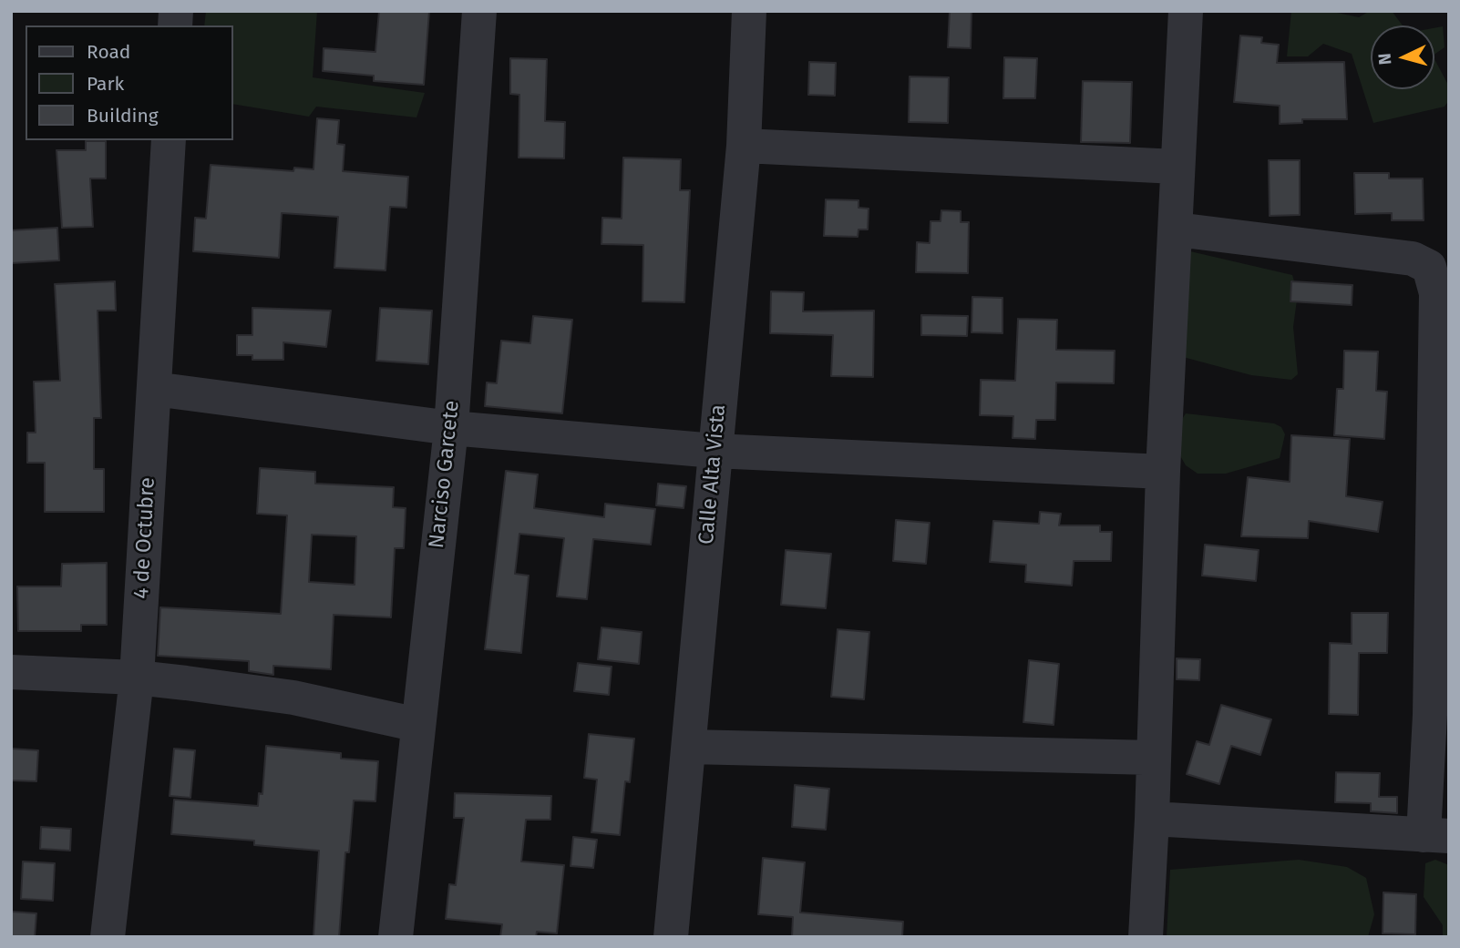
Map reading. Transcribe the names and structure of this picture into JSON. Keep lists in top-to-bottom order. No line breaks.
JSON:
{"streets":{"street":["Narciso Garcete","Calle Alta Vista","4 de Octubre"]},"legend":["Road","Park","Building"],"north":"left"}
